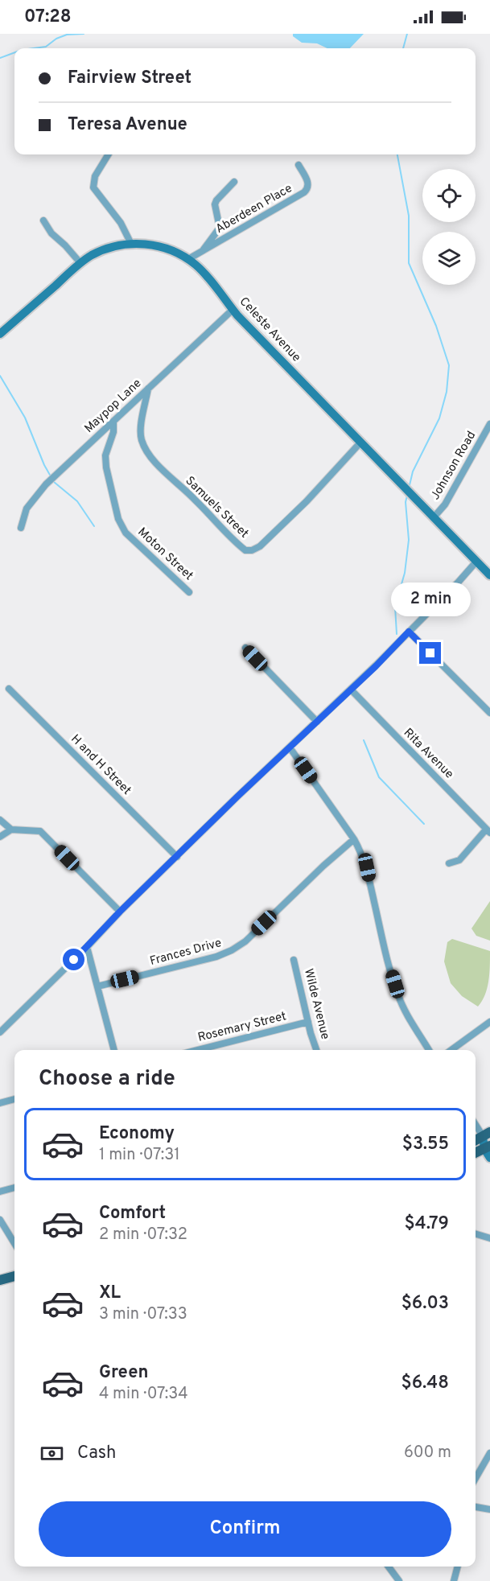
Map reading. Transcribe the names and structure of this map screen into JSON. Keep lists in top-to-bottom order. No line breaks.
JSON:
{"streets":{"street":["Aberdeen Place","Celeste Avenue","Maypop Lane","Johnson Road","Samuels Street","Moton Street","Rita Avenue","H and H Street","Frances Drive","Wilde Avenue","Rosemary Street"]},"crossings":[["Aberdeen Place","Celeste Avenue"],["Celeste Avenue","Maypop Lane"],["Celeste Avenue","Johnson Road"],["Celeste Avenue","Samuels Street"],["Maypop Lane","Samuels Street"],["Maypop Lane","Moton Street"],["Wilde Avenue","Rosemary Street"]],"page":{"status":"07:28","banner":["Fairview Street","Teresa Avenue"],"bubble":"2 min","heading":"Choose a ride","list":[{"name":"Economy","note":"1 min · 07:31","value":"$3.55"},{"name":"Comfort","note":"2 min · 07:32","value":"$4.79"},{"name":"XL","note":"3 min · 07:33","value":"$6.03"},{"name":"Green","note":"4 min · 07:34","value":"$6.48"}],"pay":["Cash","600 m"],"buttons":"Confirm"}}
